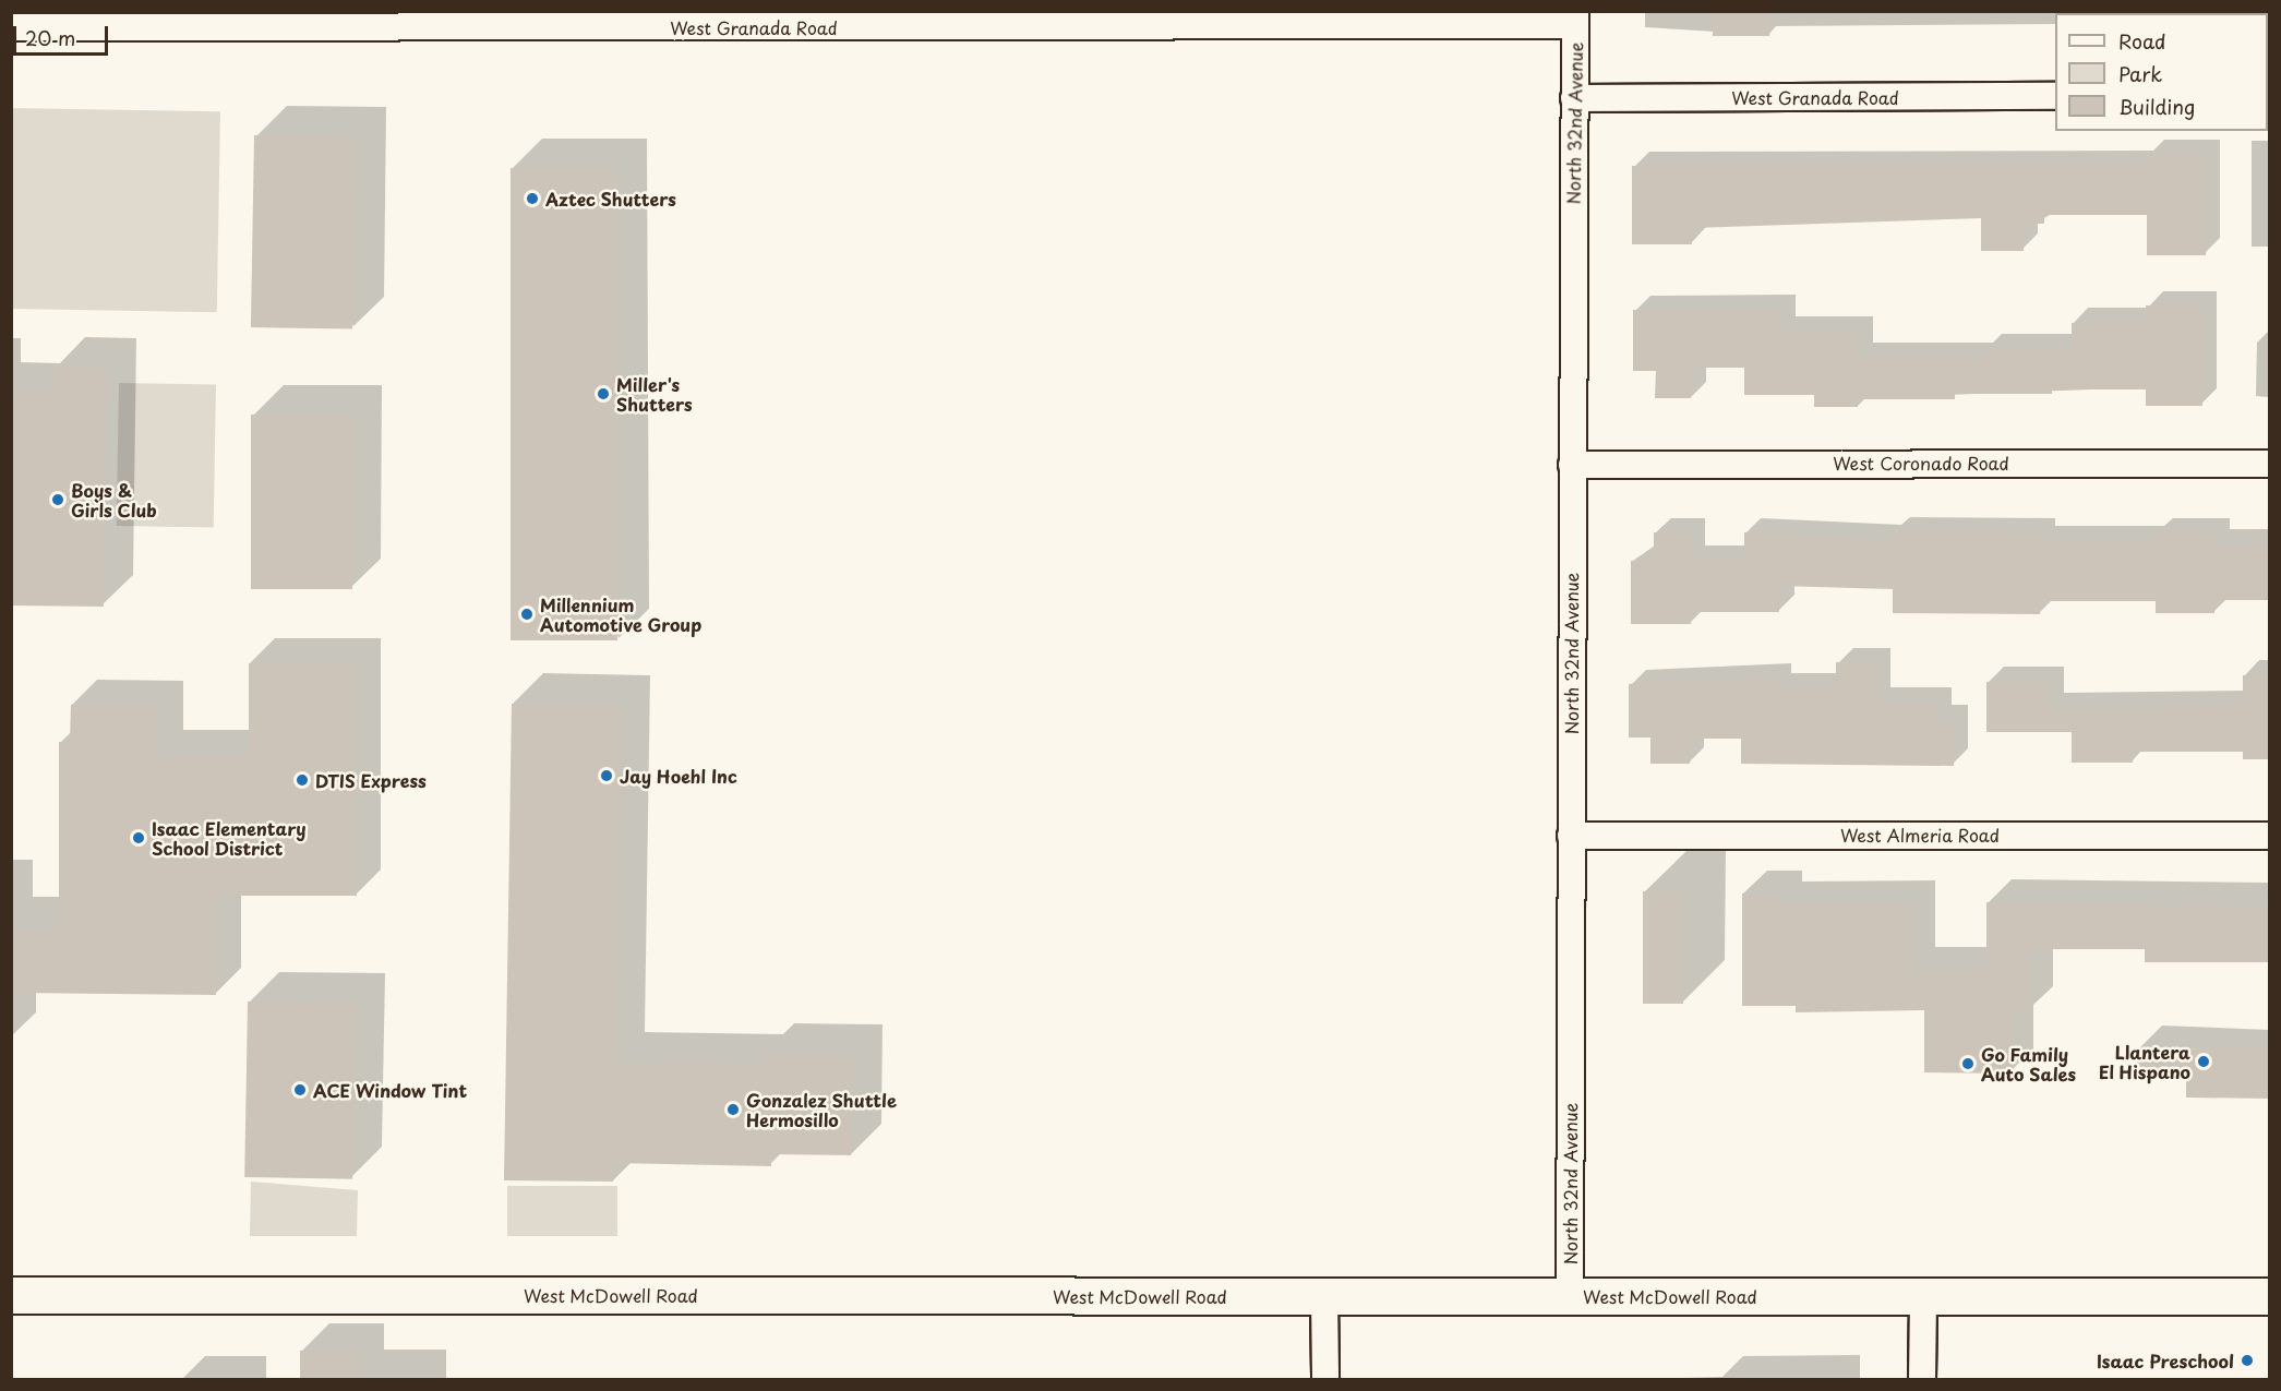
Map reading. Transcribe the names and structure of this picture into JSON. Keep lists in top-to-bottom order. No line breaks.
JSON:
{"streets":{"main road":["West McDowell Road"],"street":["West Granada Road","North 32nd Avenue","West Coronado Road","West Almeria Road"]},"crossings":[["West Granada Road","North 32nd Avenue"],["North 32nd Avenue","West Coronado Road"],["North 32nd Avenue","West Almeria Road"],["North 32nd Avenue","West McDowell Road"]],"places":["Aztec Shutters","Miller's Shutters","Boys & Girls Club","Millennium Automotive Group","Jay Hoehl Inc","DTIS Express","Isaac Elementary School District","Llantera El Hispano","Go Family Auto Sales","ACE Window Tint","Gonzalez Shuttle Hermosillo","Isaac Preschool"],"legend":["Road","Park","Building"],"scale_bar":"20 m"}
